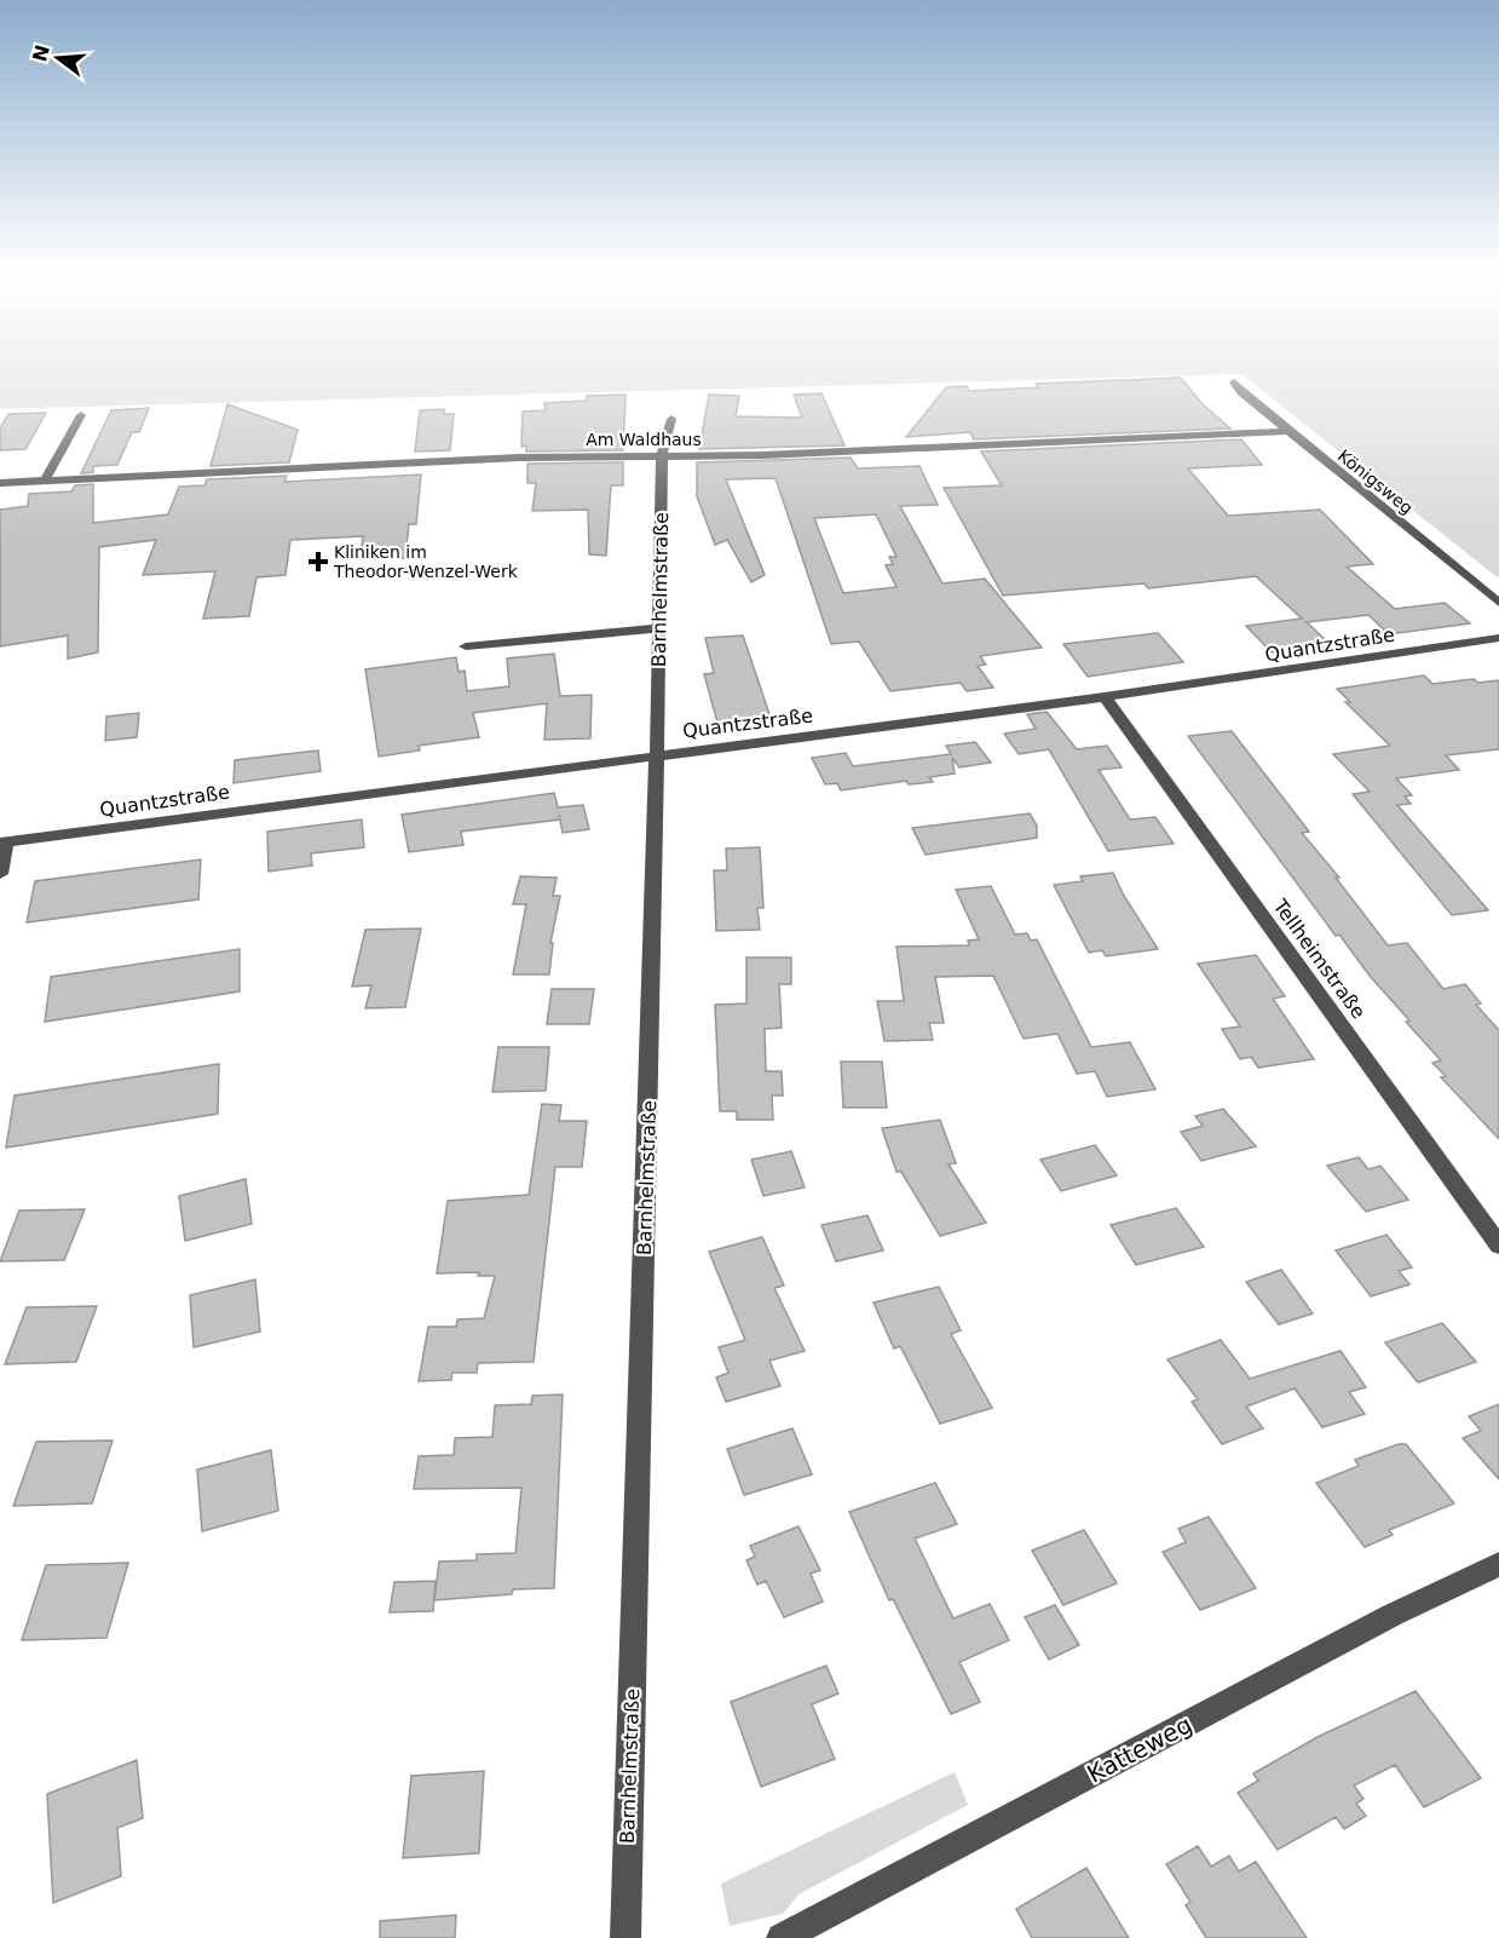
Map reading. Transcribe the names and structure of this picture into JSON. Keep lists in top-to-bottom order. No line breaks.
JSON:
{"streets":{"street":["Am Waldhaus","Königsweg","Barnhelmstraße","Quantzstraße","Tellheimstraße","Katteweg"]},"crossings":[["Am Waldhaus","Königsweg"],["Am Waldhaus","Barnhelmstraße"],["Barnhelmstraße","Quantzstraße"],["Quantzstraße","Tellheimstraße"]],"places":{"health":["Kliniken im Theodor-Wenzel-Werk"]},"north":"left"}
